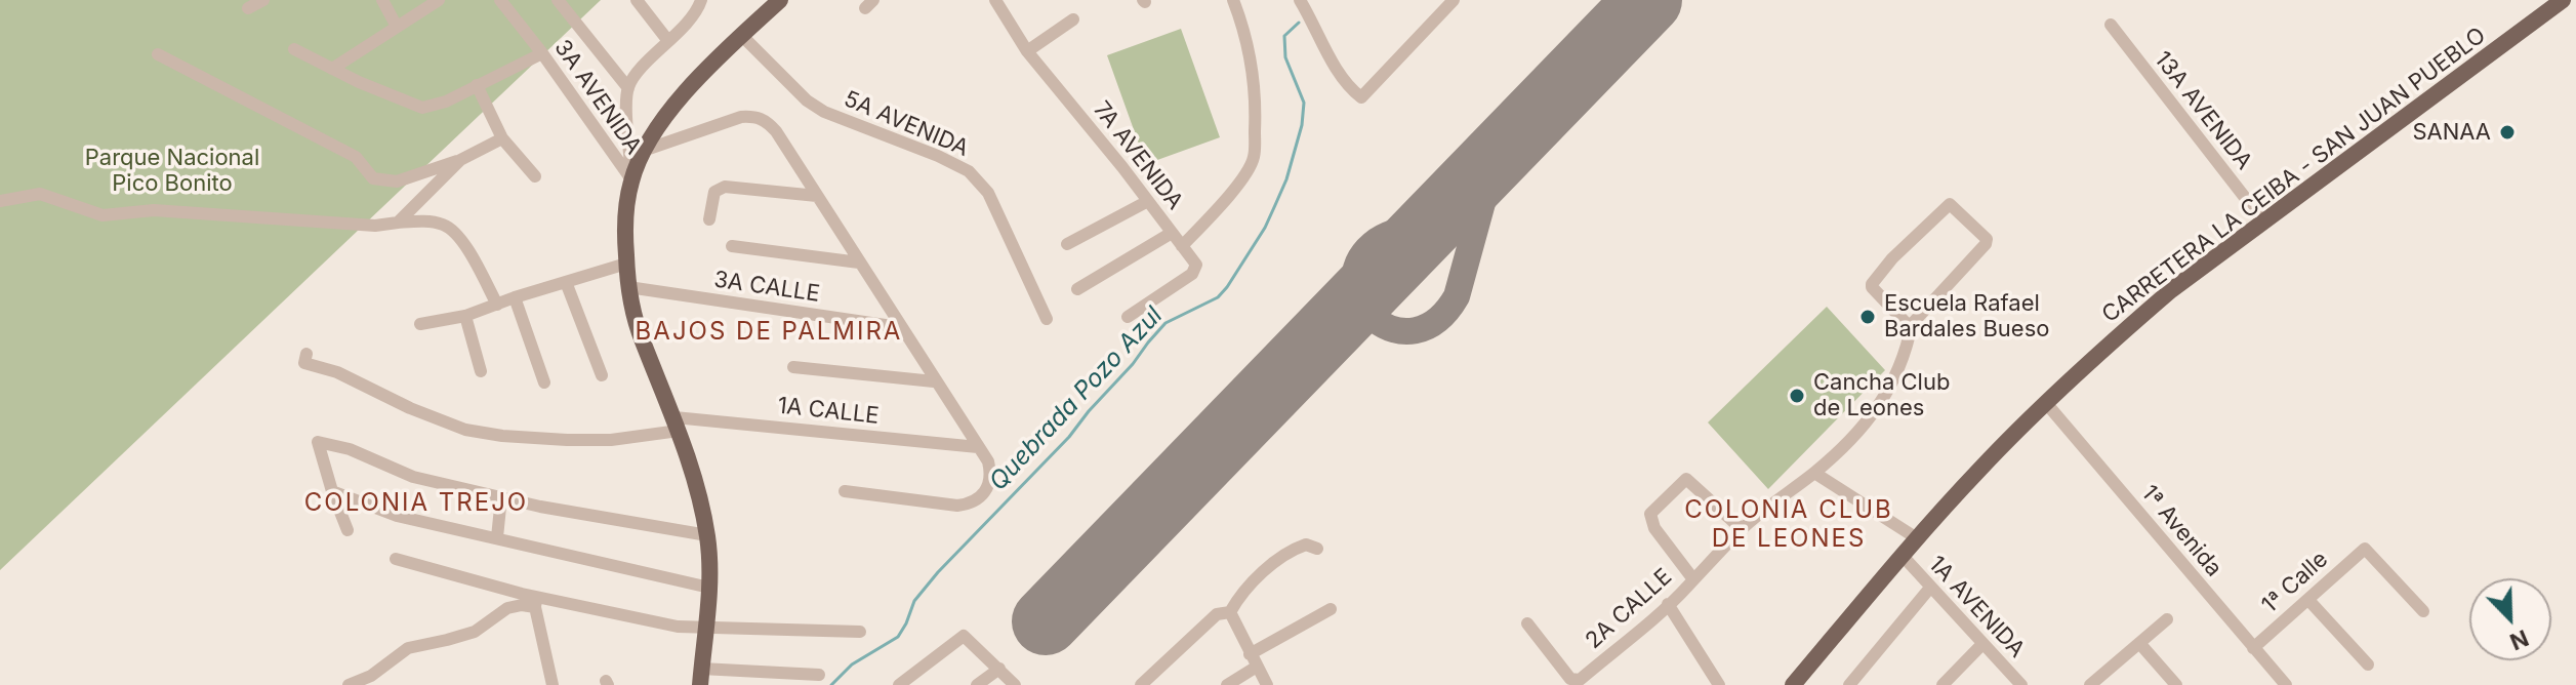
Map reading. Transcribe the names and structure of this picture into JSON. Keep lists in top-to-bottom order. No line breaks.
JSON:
{"streets":{"main road":["CARRETERA LA CEIBA - SAN JUAN PUEBLO"],"street":["3A AVENIDA","13A AVENIDA","5A AVENIDA","7A AVENIDA","3A CALLE","1A CALLE","1ª Avenida","1ª Calle","1A AVENIDA","2A CALLE"]},"crossings":[["13A AVENIDA","CARRETERA LA CEIBA - SAN JUAN PUEBLO"],["CARRETERA LA CEIBA - SAN JUAN PUEBLO","1ª Avenida"],["CARRETERA LA CEIBA - SAN JUAN PUEBLO","1A AVENIDA"],["1ª Avenida","1ª Calle"]],"districts":["BAJOS DE PALMIRA","COLONIA TREJO","COLONIA CLUB DE LEONES"],"water":["Quebrada Pozo Azul"],"parks":["Parque Nacional Pico Bonito"],"places":["SANAA","Escuela Rafael Bardales Bueso","Cancha Club de Leones"],"north":"bottom right"}
